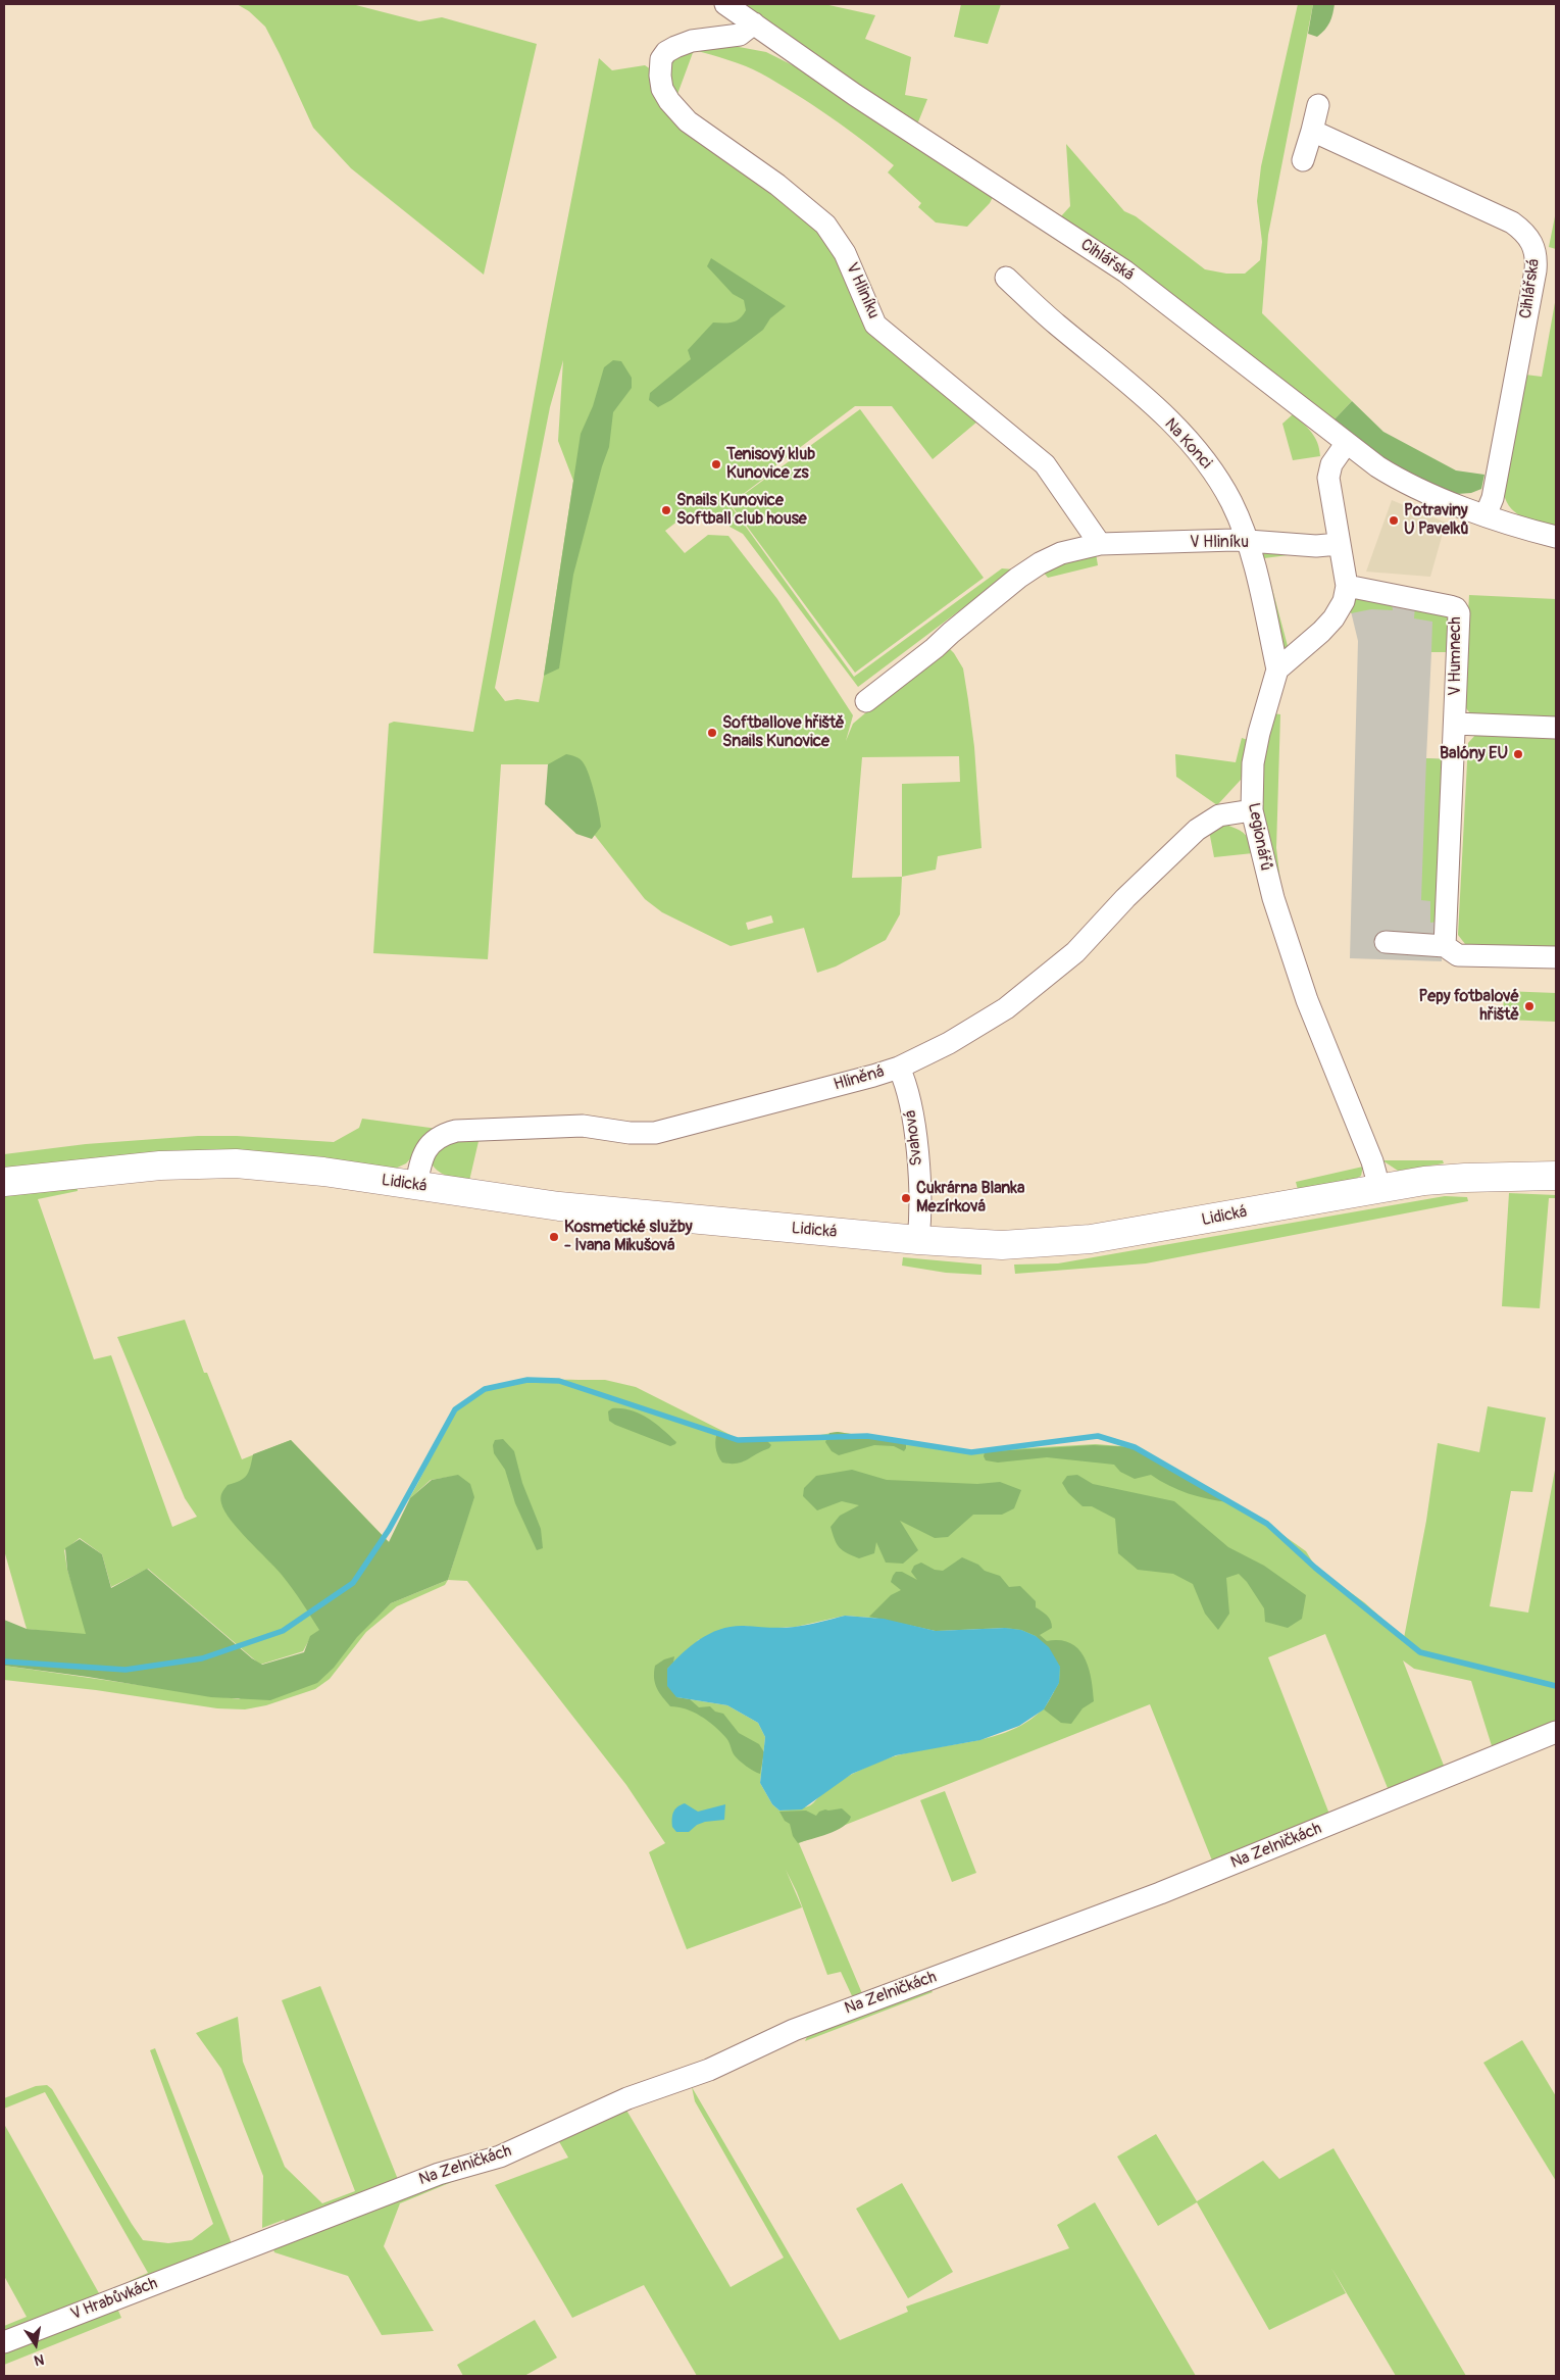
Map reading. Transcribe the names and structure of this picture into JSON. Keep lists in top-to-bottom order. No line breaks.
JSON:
{"streets":{"main road":["Lidická"],"street":["Cihlářská","V Hliníku","Na Konci","V Humnech","Legionářů","Hliněná","Svahová","Na Zelničkách","V Hrabůvkách"]},"crossings":[["Cihlářská","V Hliníku"],["V Hliníku","Na Konci"],["Na Konci","Legionářů"],["Legionářů","Hliněná"],["Legionářů","Lidická"],["Hliněná","Svahová"],["Hliněná","Lidická"],["Svahová","Lidická"],["Na Zelničkách","V Hrabůvkách"]],"places":["Tenisový klub Kunovice zs","Snails Kunovice Softball club house","Potraviny U Pavelků","Softballove hřiště Snails Kunovice","Balóny EU","Pepy fotbalové hřiště","Cukrárna Blanka Mezírková","Kosmetické služby - Ivana Mikušová"],"north":"bottom"}
